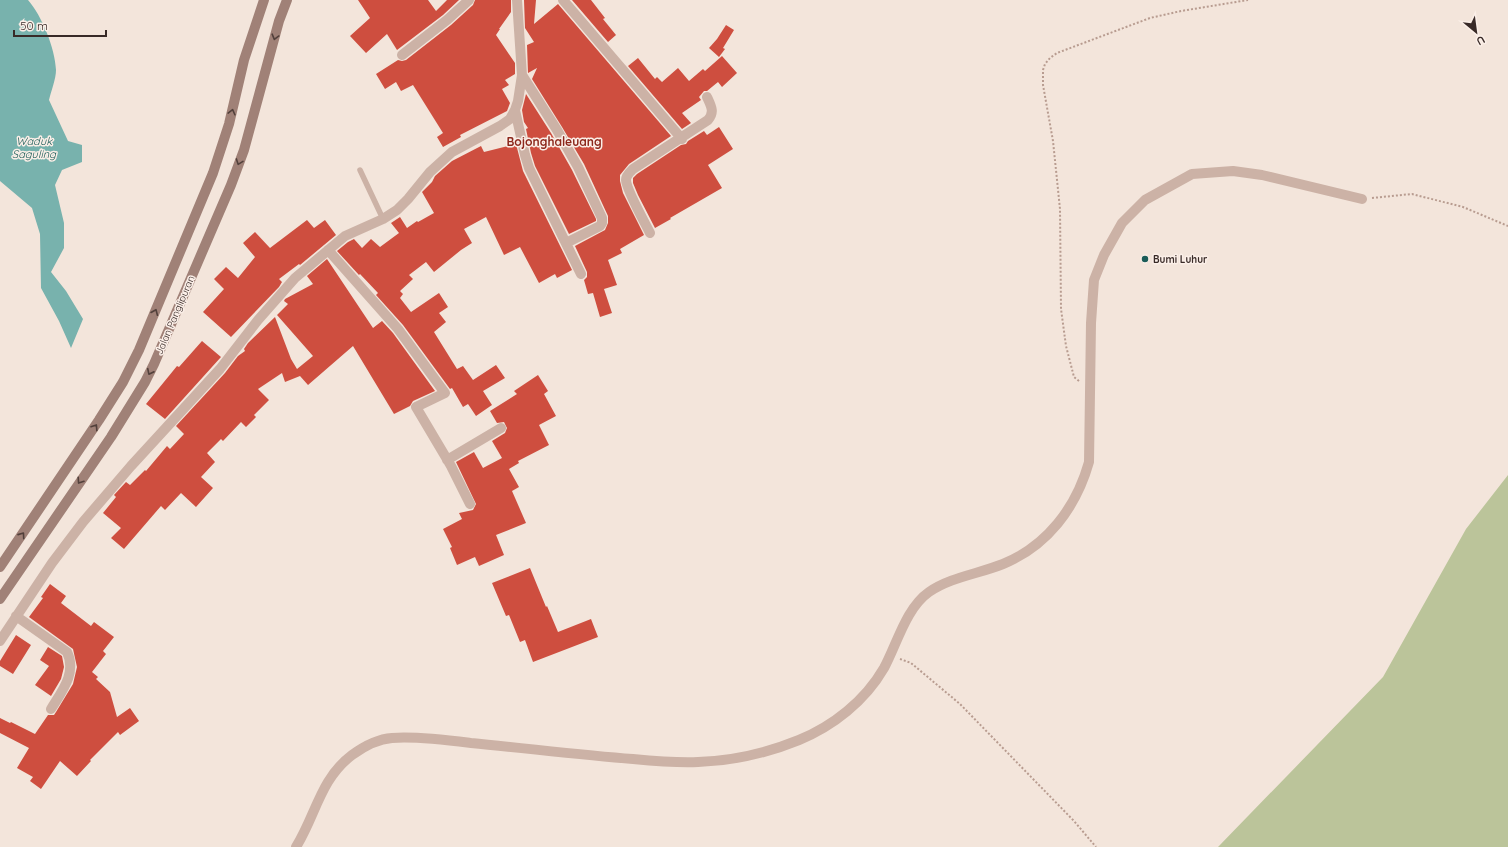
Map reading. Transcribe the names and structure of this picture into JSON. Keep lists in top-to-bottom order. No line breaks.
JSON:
{"streets":{"main road":["Jalan Panglipuran"]},"districts":["Bojonghaleuang"],"water":["Waduk Saguling"],"places":["Bumi Luhur"],"scale_bar":"50 m","north":"bottom right"}
